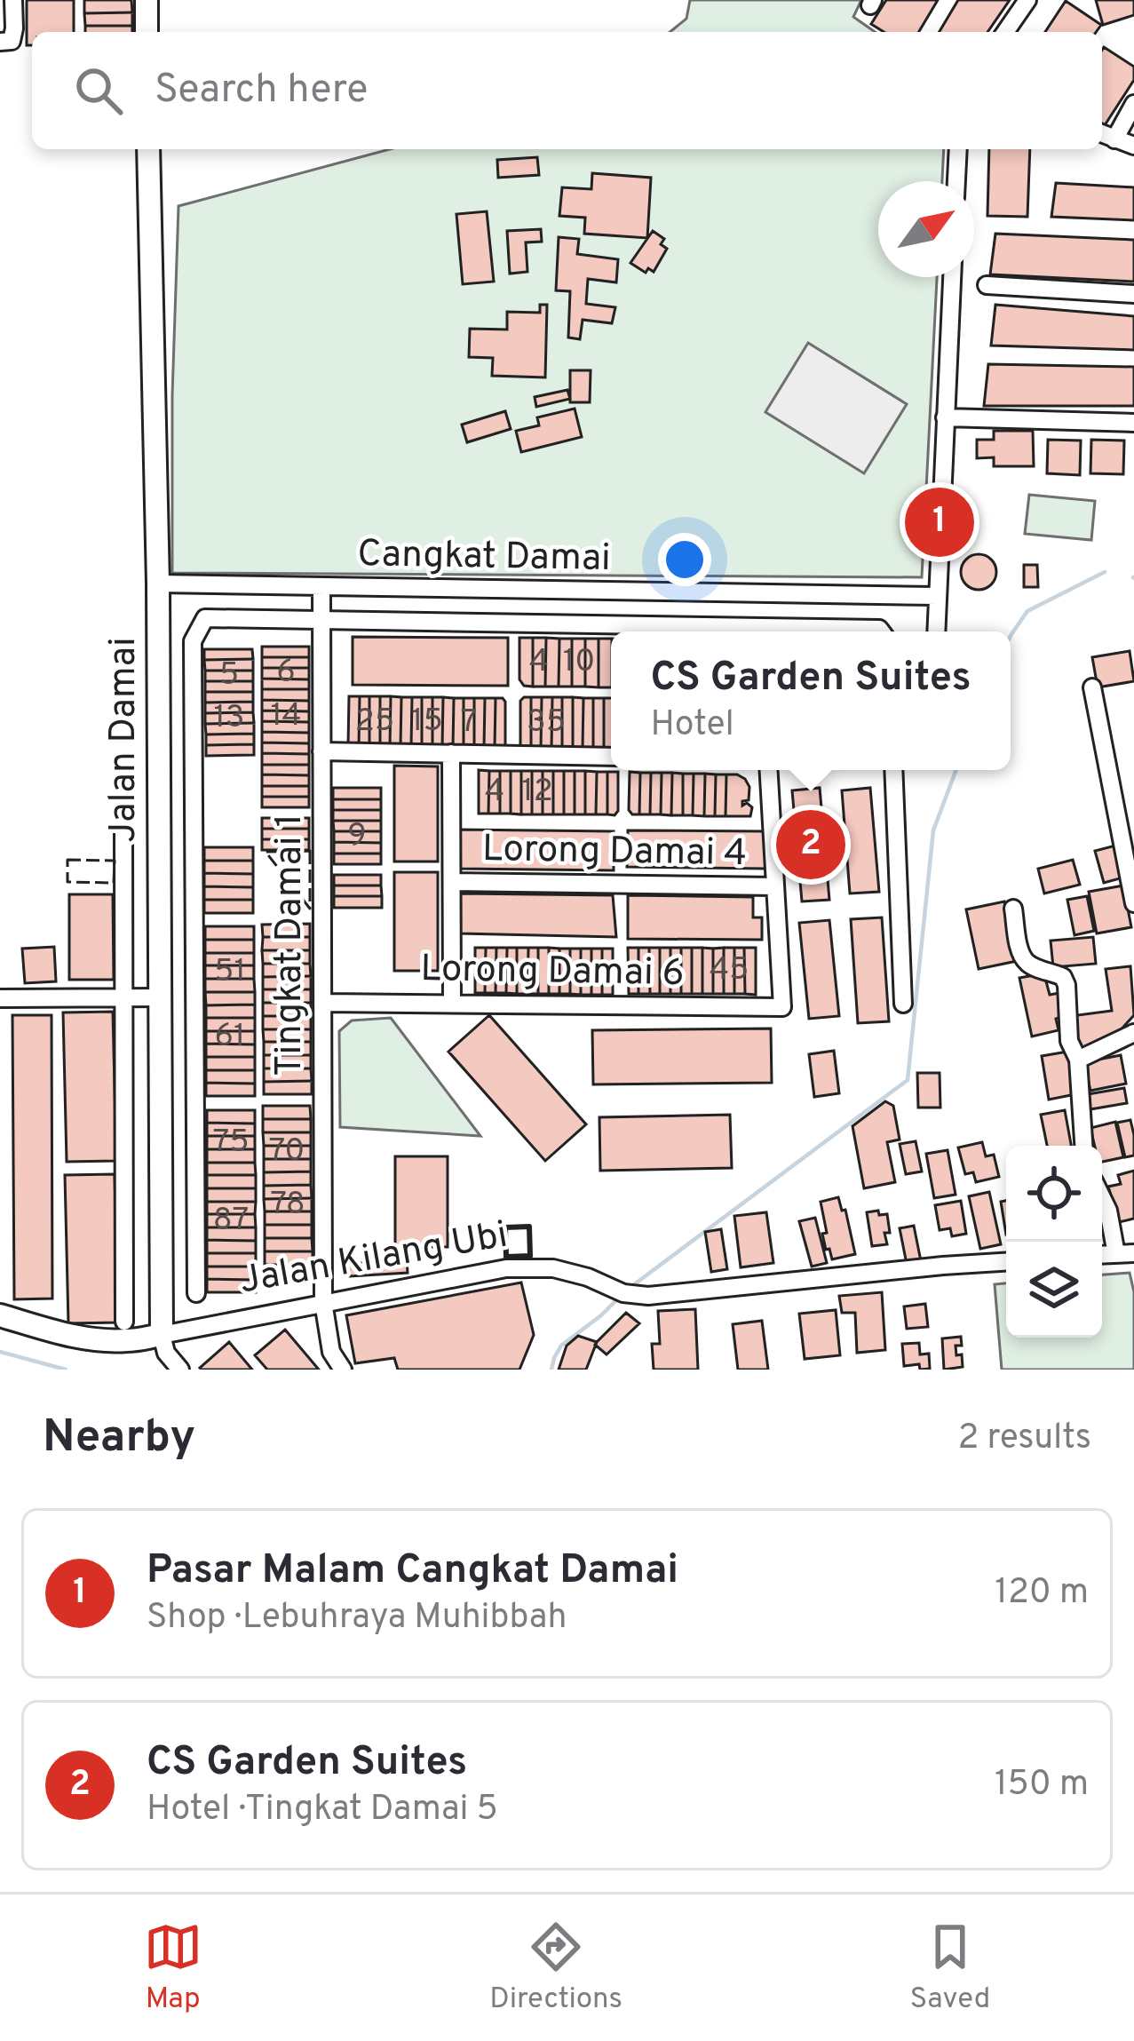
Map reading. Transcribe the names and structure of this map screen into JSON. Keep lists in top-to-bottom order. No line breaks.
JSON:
{"streets":{"main road":["Jalan Damai","Jalan Kilang Ubi"],"street":["Cangkat Damai","Lorong Damai 4","Tingkat Damai 1","Lorong Damai 6"]},"crossings":[["Cangkat Damai","Jalan Damai"],["Cangkat Damai","Tingkat Damai 1"],["Jalan Damai","Jalan Kilang Ubi"],["Lorong Damai 4","Lorong Damai 6"],["Tingkat Damai 1","Lorong Damai 6"],["Tingkat Damai 1","Jalan Kilang Ubi"]],"house_numbers":["4","10","6","5","14","13","25","15","7","35","4","12","9","45","51","61","75","70","78","87"],"north":"top right","page":{"search":"Search here","pins":["1","2"],"popup":["CS Garden Suites","Hotel"],"heading":["Nearby","2 results"],"list":[{"mark":"1","name":"Pasar Malam Cangkat Damai","note":"Shop · Lebuhraya Muhibbah","value":"120 m"},{"mark":"2","name":"CS Garden Suites","note":"Hotel · Tingkat Damai 5","value":"150 m"}],"nav":["Map","Directions","Saved"]}}
